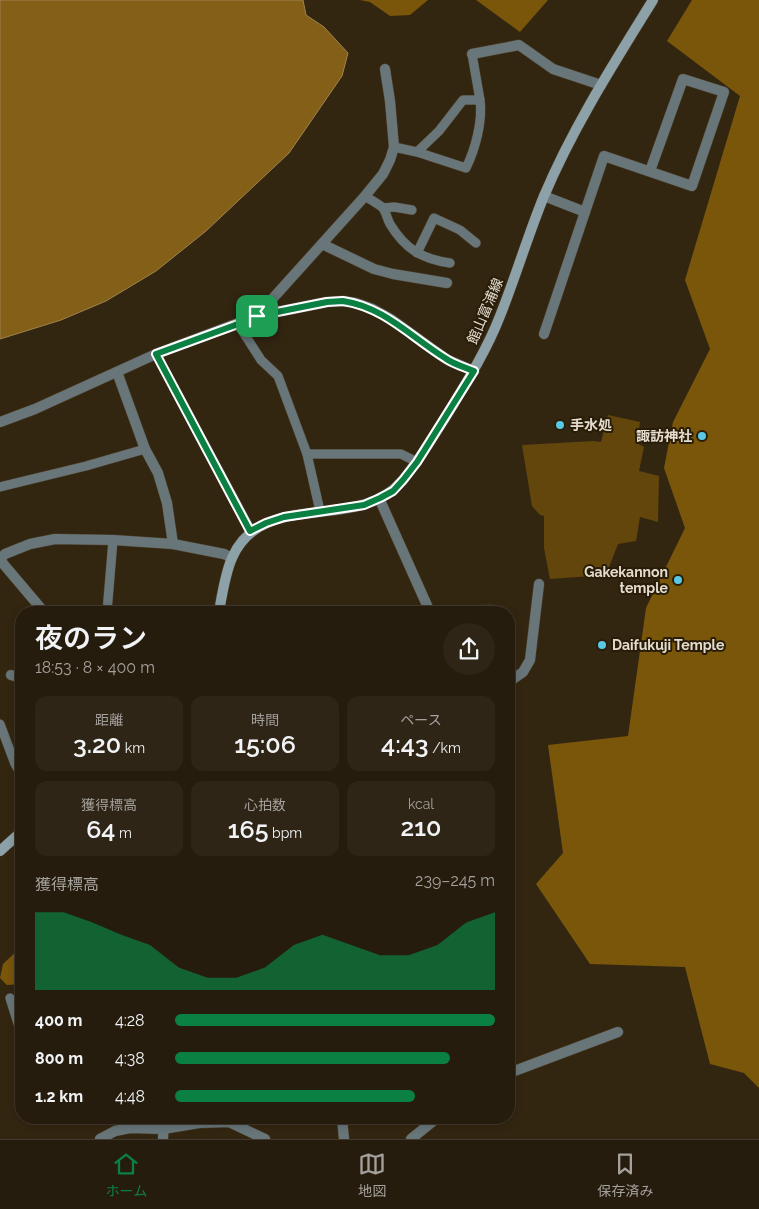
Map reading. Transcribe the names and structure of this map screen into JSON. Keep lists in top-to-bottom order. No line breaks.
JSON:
{"streets":{"main road":["館山富浦線"]},"places":["手水処","諏訪神社","Gakekannon temple","Daifukuji Temple"],"page":{"heading":["夜のラン","18:53 · 8 × 400 m"],"stats":[["距離","3.20 km"],["時間","15:06"],["ペース","4:43 /km"],["獲得標高","64 m"],["心拍数","165 bpm"],["kcal","210"]],"chart":["獲得標高","239–245 m"],"list":[{"name":"400 m","note":"4:28"},{"name":"800 m","note":"4:38"},{"name":"1.2 km","note":"4:48"}],"tabs":["ホーム","地図","保存済み"]}}
